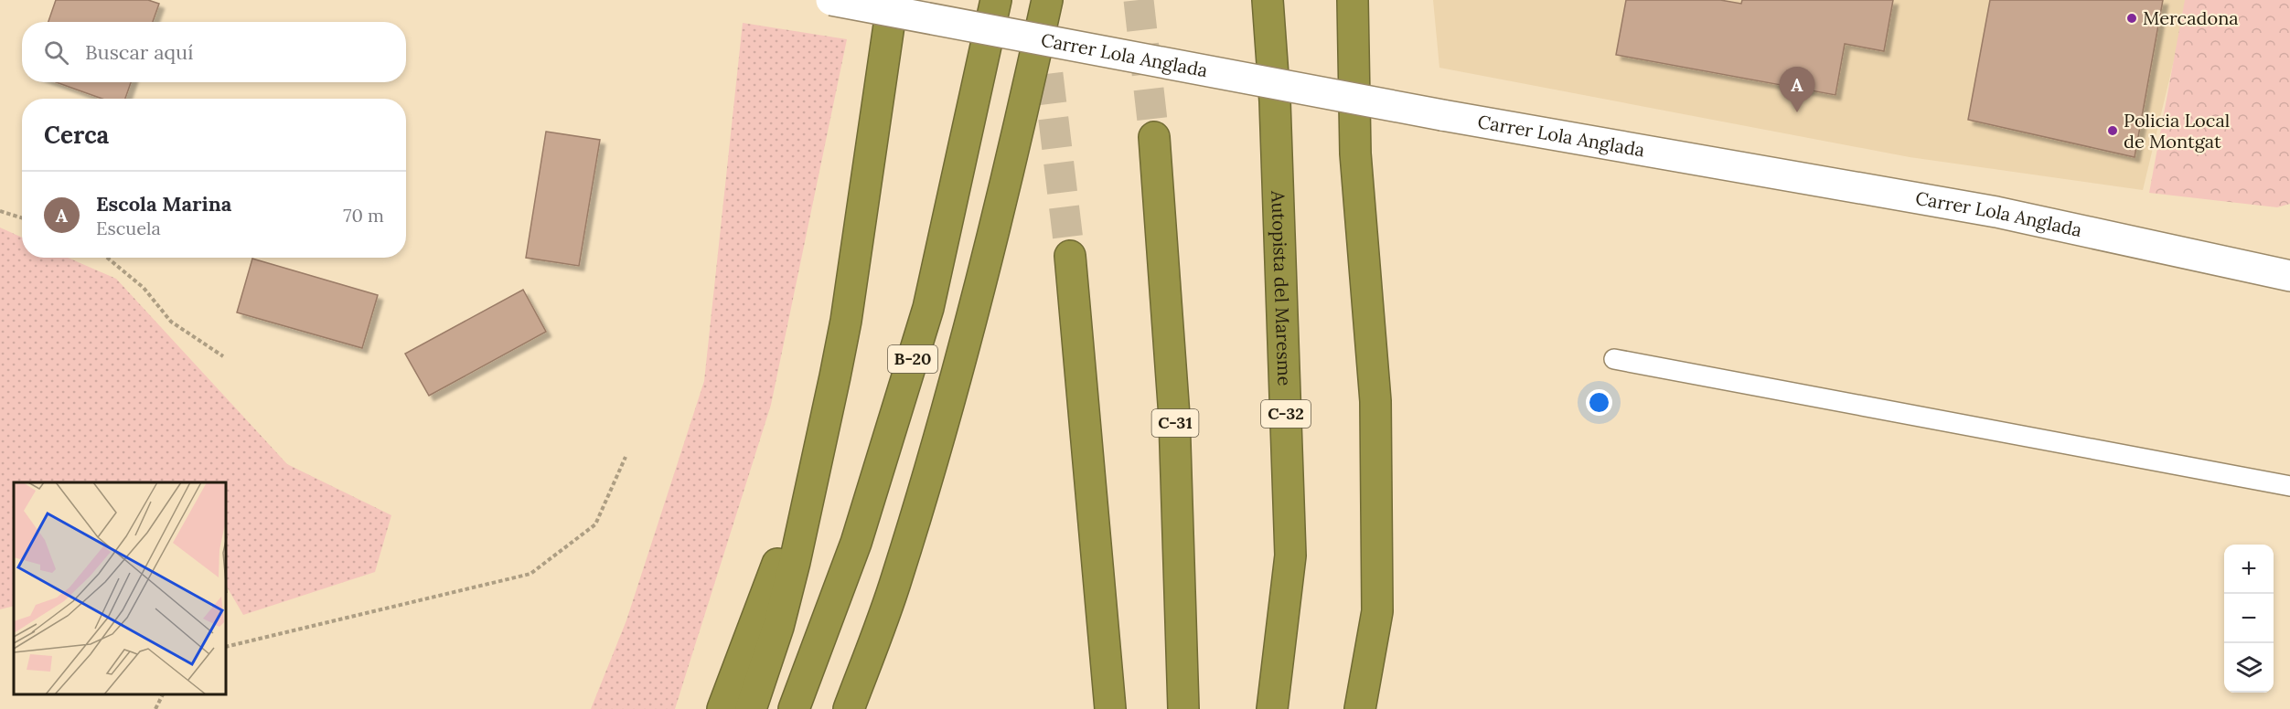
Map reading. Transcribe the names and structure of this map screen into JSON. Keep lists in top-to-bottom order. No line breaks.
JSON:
{"streets":{"highway":["Autopista del Maresme","B-20","C-32","C-31"],"street":["Carrer Lola Anglada"]},"places":["Mercadona","Policia Local de Montgat"],"page":{"search":"Buscar aquí","pins":"A","heading":"Cerca","list":[{"mark":"A","name":"Escola Marina","note":"Escuela","value":"70 m"}],"map_buttons":["+","−"]}}
